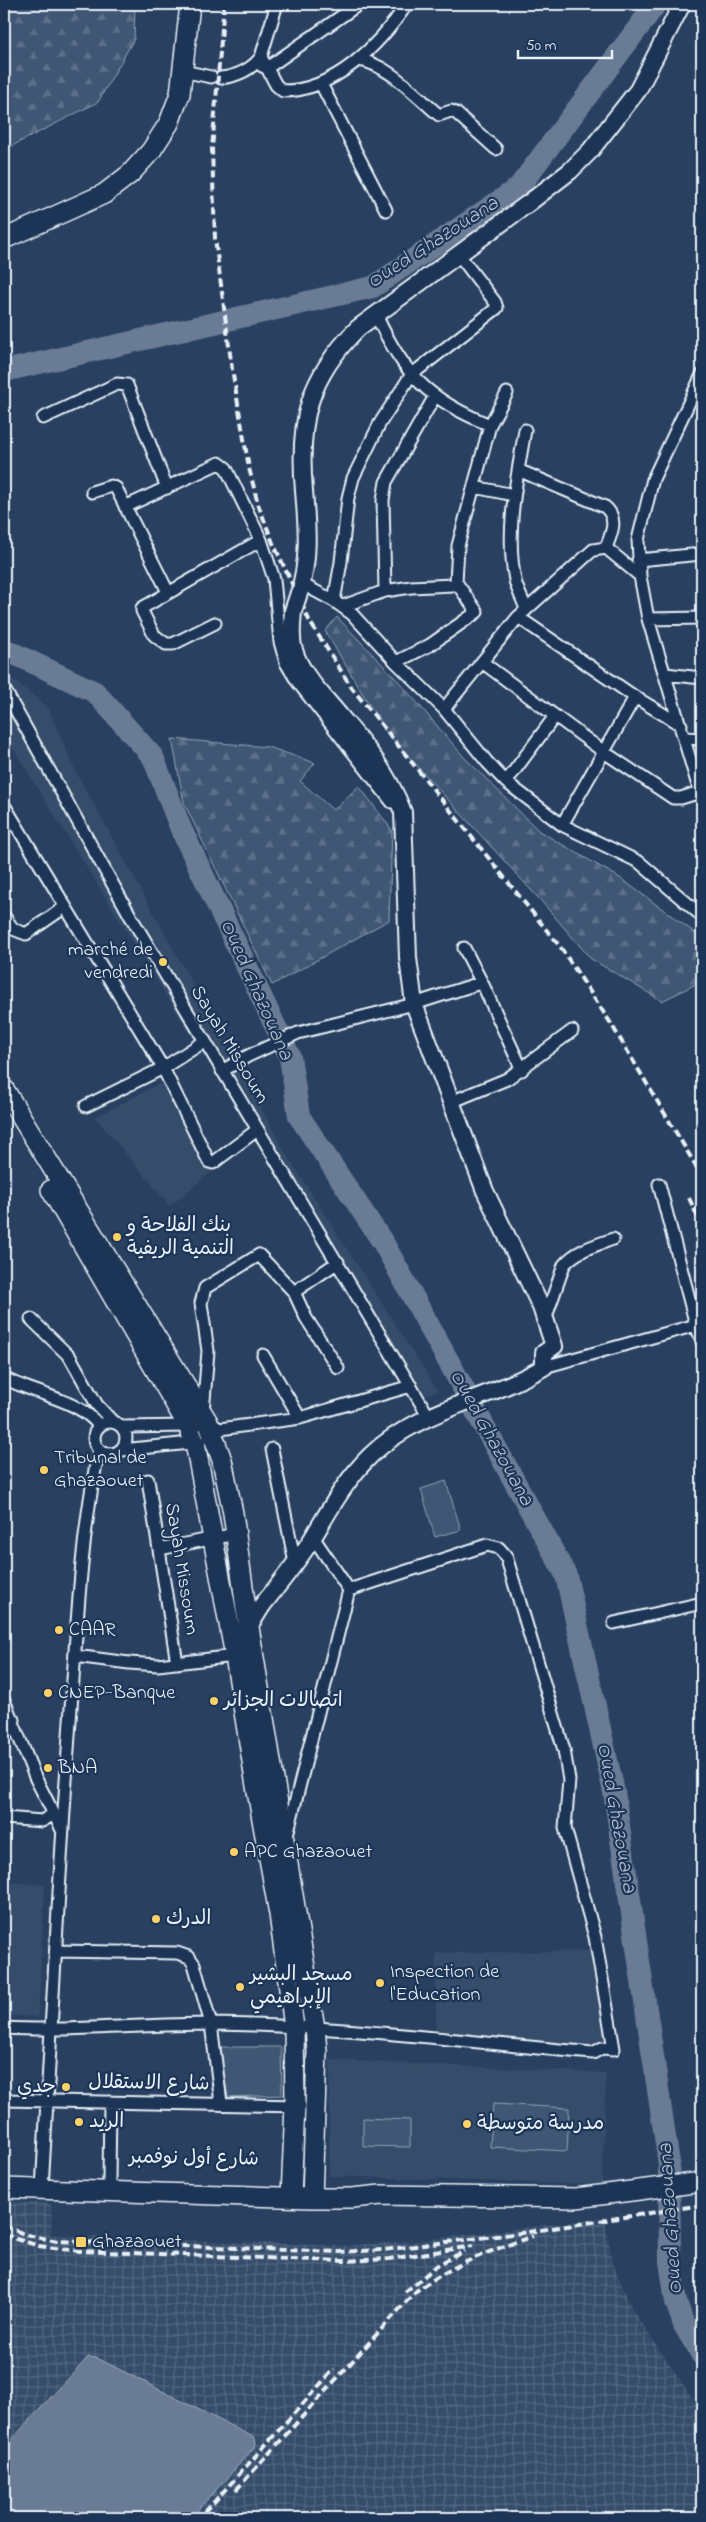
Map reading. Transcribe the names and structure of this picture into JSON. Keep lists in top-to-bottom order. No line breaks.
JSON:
{"streets":{"main road":["شارع أول نوفمبر"],"street":["Sayah Missoum","شارع الاستقلال"]},"water":["Oued Ghazouana"],"places":{"other":["marché de vendredi","بنك الفلاحة و التنمية الريفية","Tribunal de Ghazaouet","CAAR","CNEP-Banque","اتصالات الجزائر","BNA","APC Ghazaouet","الدرك","Inspection de l'Education","مسجد البشير الإبراهيمي","جدي","الريد","مدرسة متوسطة"],"transit":["Ghazaouet"]},"scale_bar":"50 m"}
